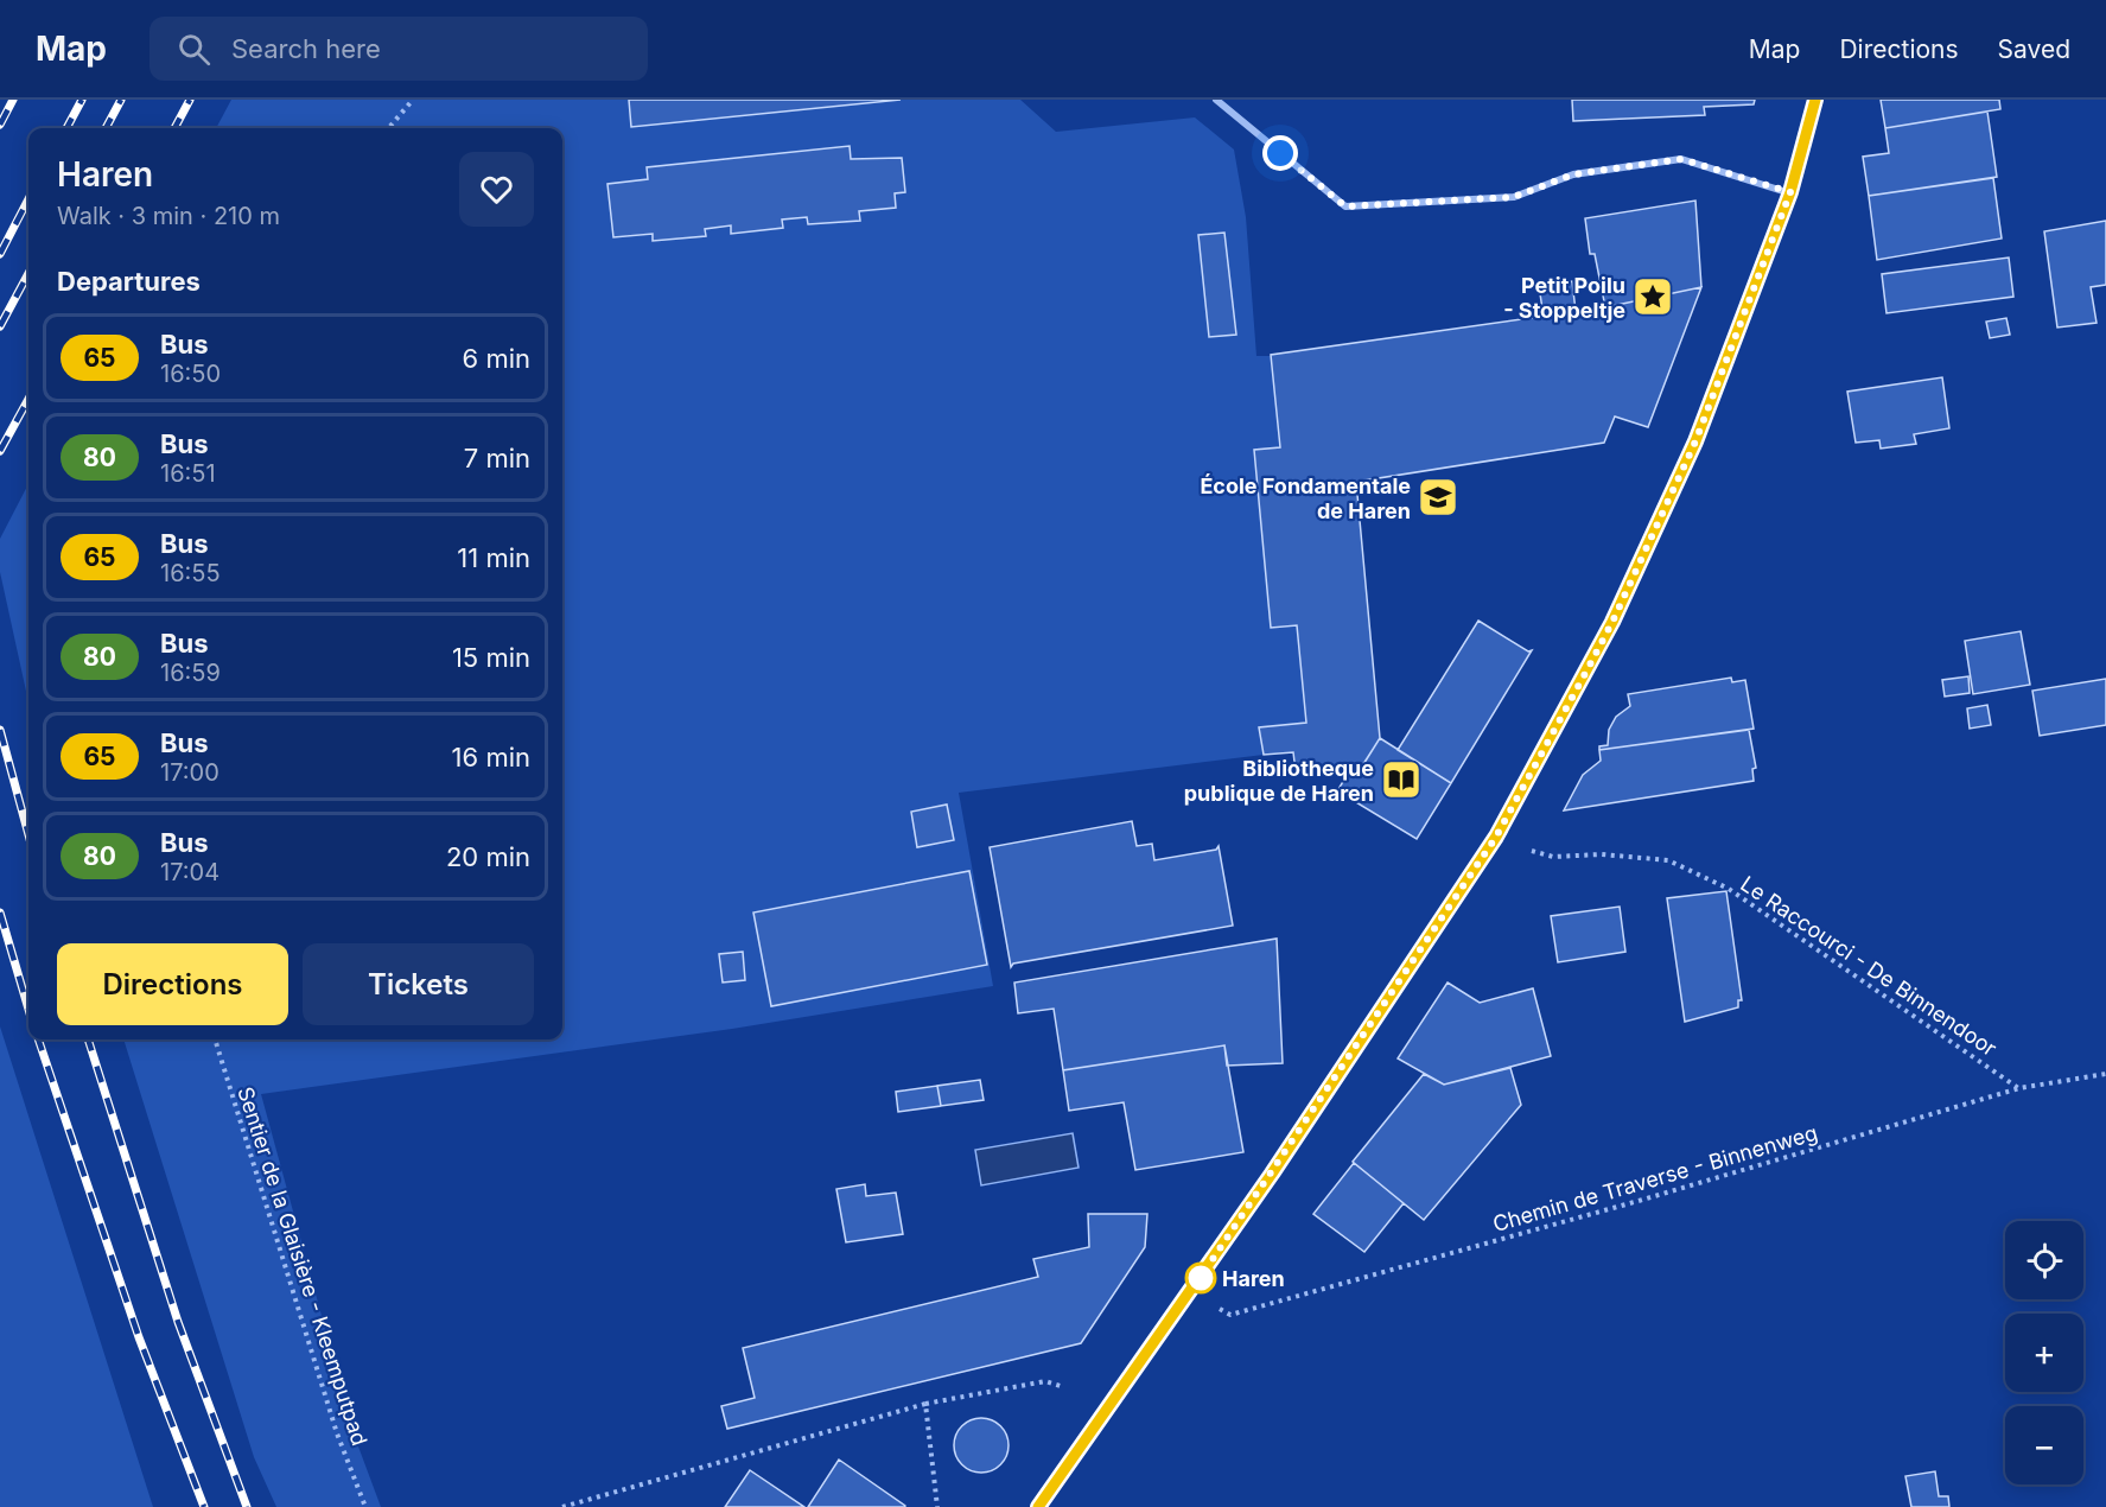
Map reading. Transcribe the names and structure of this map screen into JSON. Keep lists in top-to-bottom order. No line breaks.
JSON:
{"streets":{"path":["Le Raccourci - De Binnendoor","Chemin de Traverse - Binnenweg","Sentier de la Glaisière - Kleemputpad"]},"crossings":[["Le Raccourci - De Binnendoor","Chemin de Traverse - Binnenweg"]],"places":{"place":["Petit Poilu - Stoppeltje"],"school or university":["École Fondamentale de Haren"],"library":["Bibliotheque publique de Haren"],"other":["Haren"]},"lines":["bus line 65"],"page":{"header":"Map","search":"Search here","nav":["Map","Directions","Saved"],"heading":[["Haren","Walk · 3 min · 210 m"],"Departures"],"list":[{"mark":"65","name":"Bus","note":"16:50","value":"6 min"},{"mark":"80","name":"Bus","note":"16:51","value":"7 min"},{"mark":"65","name":"Bus","note":"16:55","value":"11 min"},{"mark":"80","name":"Bus","note":"16:59","value":"15 min"},{"mark":"65","name":"Bus","note":"17:00","value":"16 min"},{"mark":"80","name":"Bus","note":"17:04","value":"20 min"}],"buttons":["Directions","Tickets"],"map_buttons":["+","−"]}}
